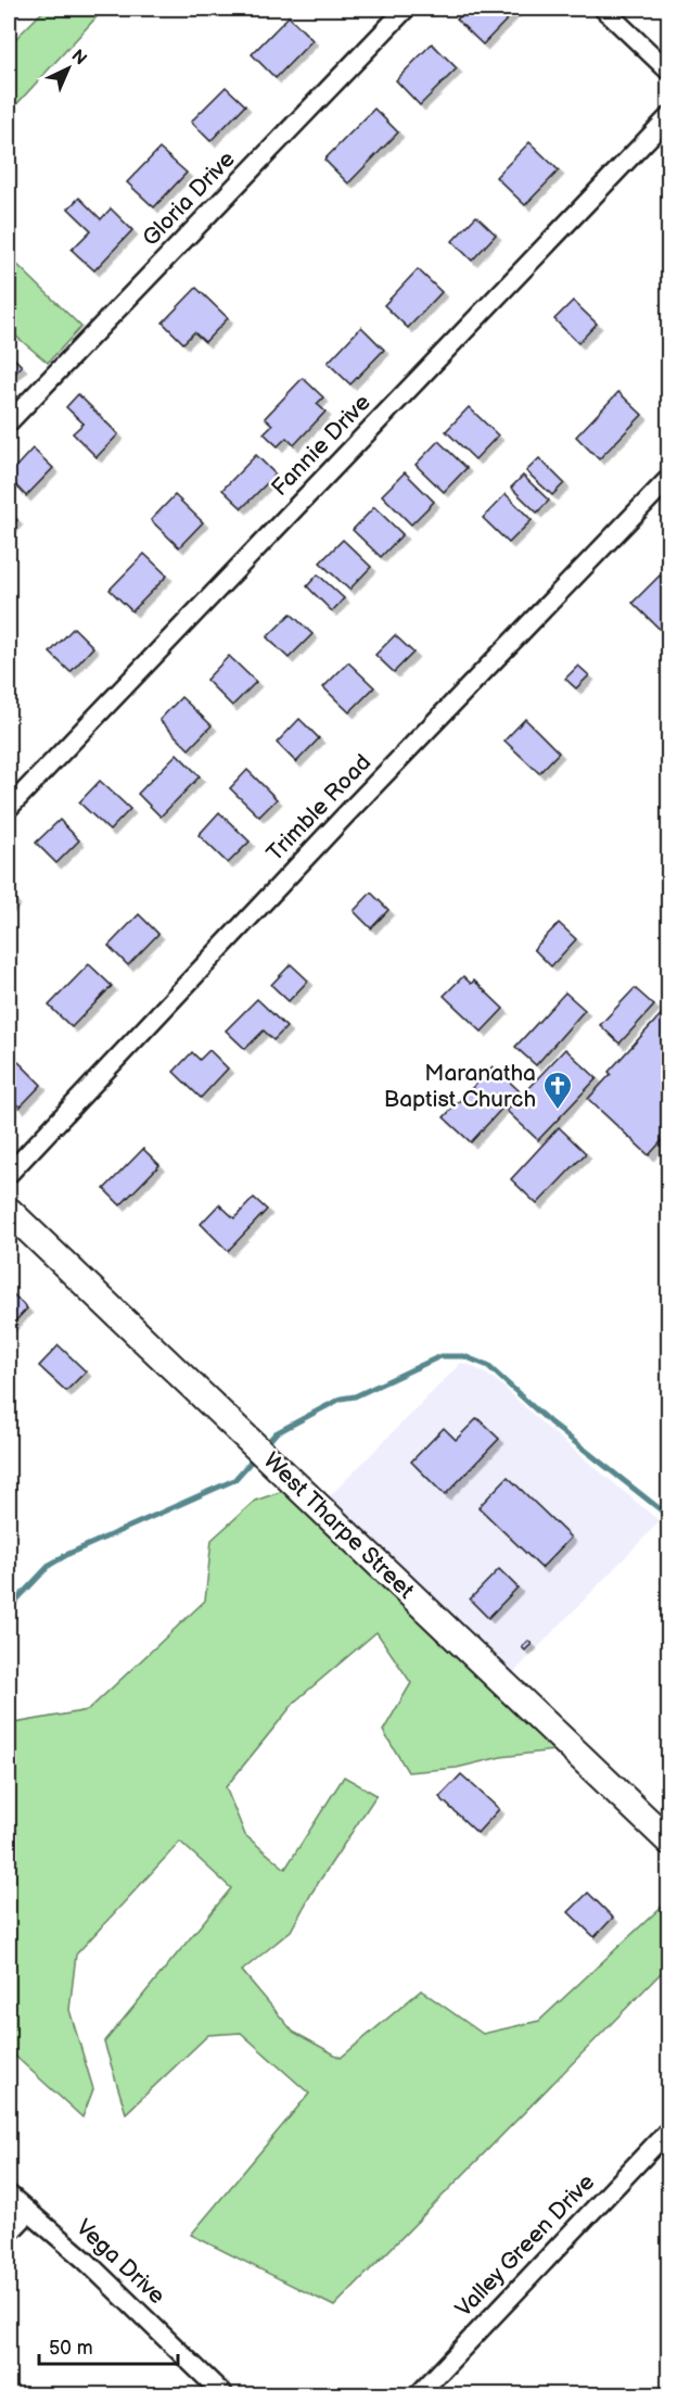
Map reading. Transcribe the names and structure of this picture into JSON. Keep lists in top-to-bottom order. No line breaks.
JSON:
{"streets":{"main road":["West Tharpe Street"],"street":["Gloria Drive","Fannie Drive","Trimble Road","Valley Green Drive","Vega Drive"]},"places":{"church":["Maranatha Baptist Church"]},"scale_bar":"50 m","north":"top right"}
